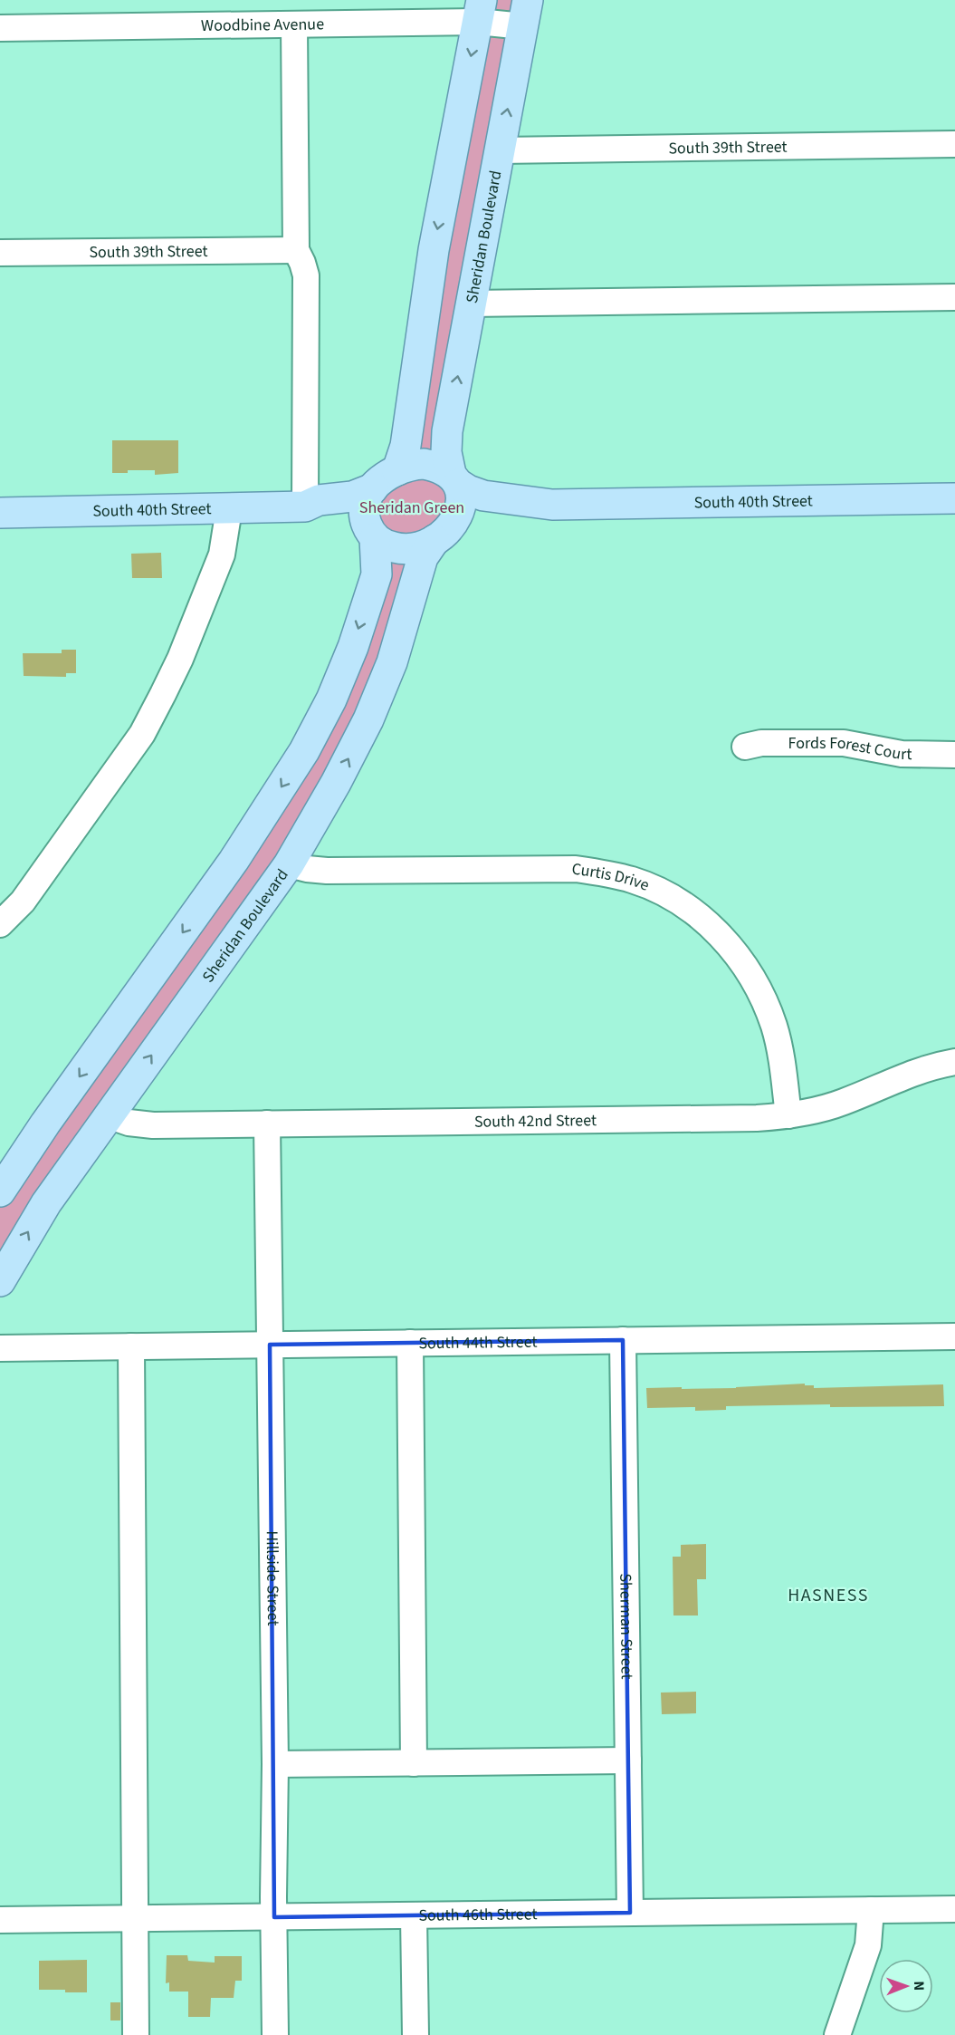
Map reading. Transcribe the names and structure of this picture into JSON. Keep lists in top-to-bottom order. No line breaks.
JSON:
{"streets":{"main road":["Sheridan Boulevard","South 40th Street"],"street":["Woodbine Avenue","South 39th Street","Fords Forest Court","Curtis Drive","South 42nd Street","South 44th Street","Hillside Street","Sherman Street","South 46th Street"]},"crossings":[["Woodbine Avenue","Sheridan Boulevard"],["South 39th Street","Sheridan Boulevard"],["Sheridan Boulevard","South 40th Street"],["Sheridan Boulevard","Curtis Drive"],["Sheridan Boulevard","South 42nd Street"],["Curtis Drive","South 42nd Street"],["South 42nd Street","Hillside Street"],["South 44th Street","Hillside Street"],["South 44th Street","Sherman Street"],["Hillside Street","South 46th Street"],["Sherman Street","South 46th Street"]],"districts":["HASNESS"],"parks":["Sheridan Green"],"north":"right"}
